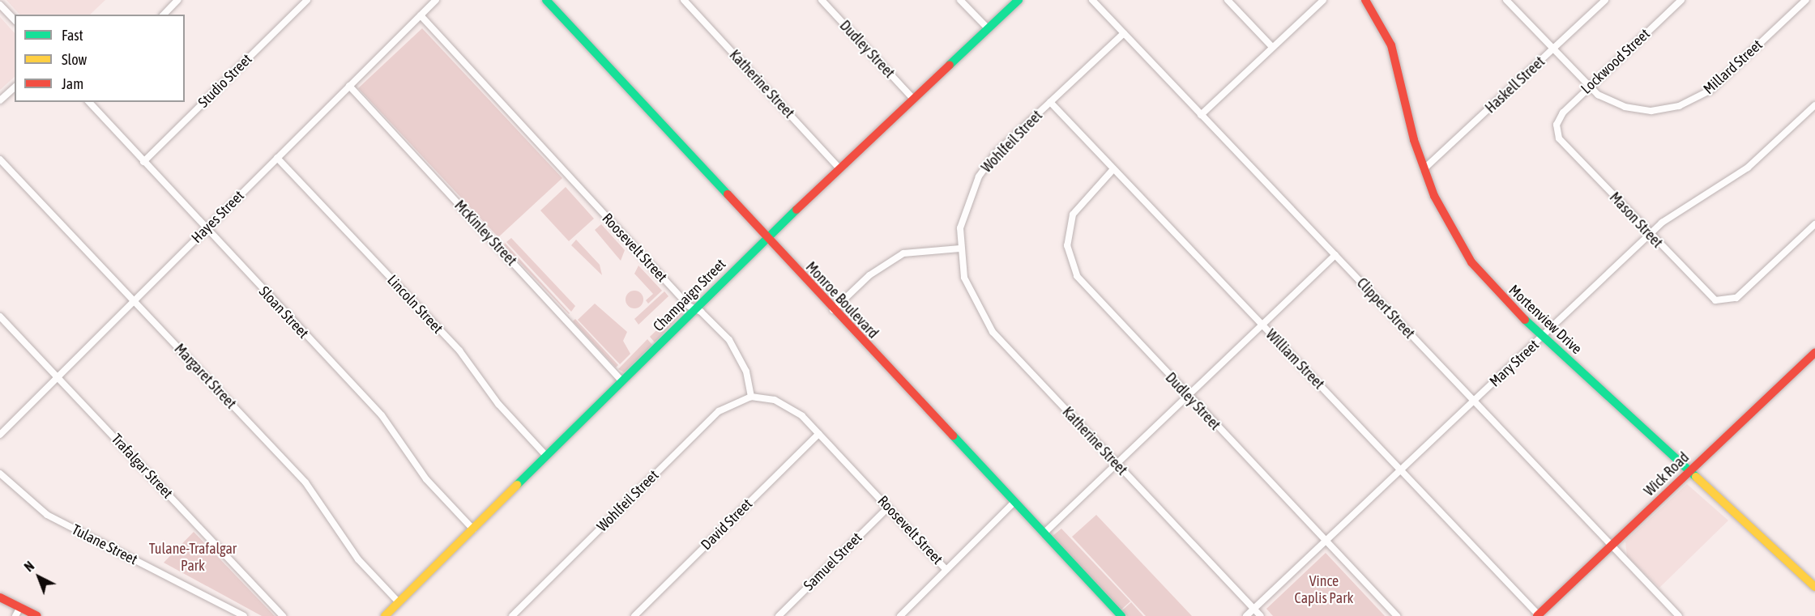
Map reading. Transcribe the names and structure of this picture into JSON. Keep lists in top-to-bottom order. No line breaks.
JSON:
{"streets":{"street":["Dudley Street","Lockwood Street","Millard Street","Studio Street","Katherine Street","Haskell Street","Wohlfeil Street","Hayes Street","Mason Street","McKinley Street","Roosevelt Street","Champaign Street","Monroe Boulevard","Lincoln Street","Clippert Street","Sloan Street","Mortenview Drive","William Street","Mary Street","Margaret Street","Trafalgar Street","Wick Road","David Street","Tulane Street","Samuel Street"]},"crossings":[["Dudley Street","Champaign Street"],["Dudley Street","William Street"],["Dudley Street","Mary Street"],["Lockwood Street","Millard Street"],["Lockwood Street","Mason Street"],["Millard Street","Haskell Street"],["Studio Street","Sloan Street"],["Katherine Street","Wohlfeil Street"],["Katherine Street","Champaign Street"],["Katherine Street","Mary Street"],["Haskell Street","Mortenview Drive"],["Wohlfeil Street","Roosevelt Street"],["Wohlfeil Street","Clippert Street"],["Wohlfeil Street","William Street"],["Hayes Street","McKinley Street"],["Hayes Street","Roosevelt Street"],["Hayes Street","Lincoln Street"],["Hayes Street","Sloan Street"],["Hayes Street","Margaret Street"],["Hayes Street","Trafalgar Street"],["Mason Street","Mary Street"],["McKinley Street","Champaign Street"],["Roosevelt Street","Champaign Street"],["Roosevelt Street","David Street"],["Roosevelt Street","Samuel Street"],["Champaign Street","Monroe Boulevard"],["Champaign Street","Lincoln Street"],["Champaign Street","Sloan Street"],["Champaign Street","Margaret Street"],["Clippert Street","Mary Street"],["Clippert Street","Wick Road"],["Mortenview Drive","Mary Street"],["Mortenview Drive","Wick Road"],["William Street","Mary Street"],["William Street","Wick Road"]],"parks":["Tulane-Trafalgar Park","Vince Caplis Park"],"legend":["Fast","Slow","Jam"],"north":"top left"}
